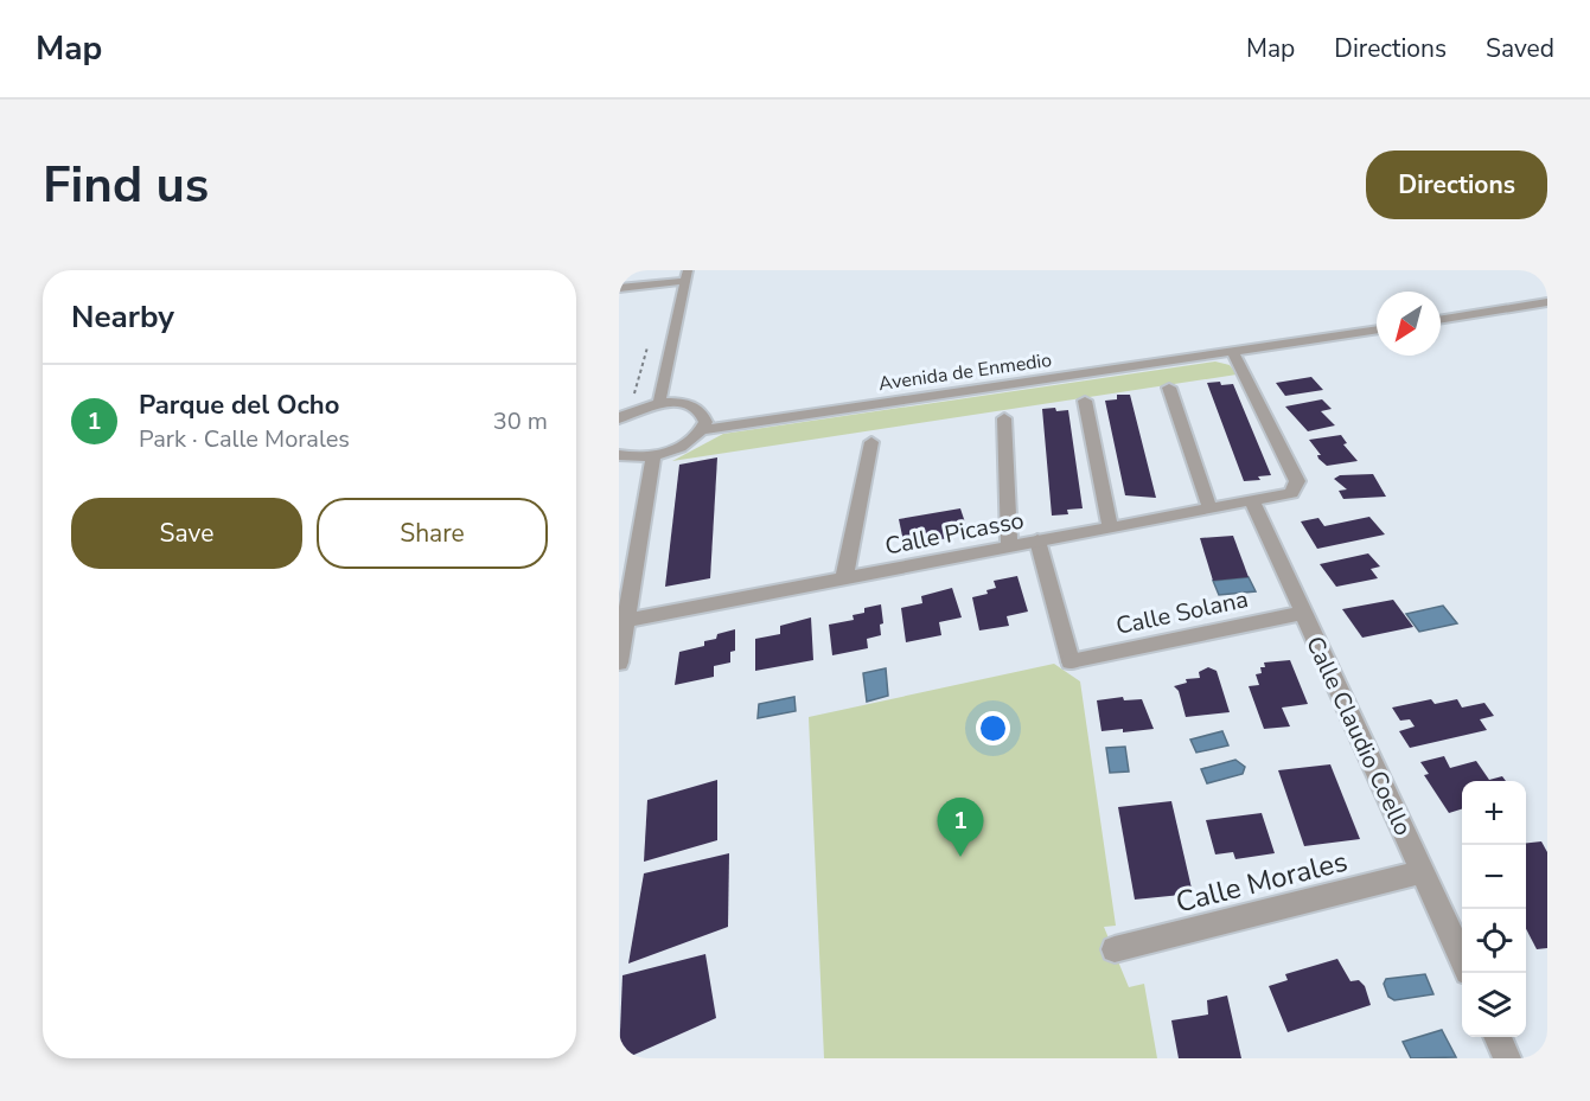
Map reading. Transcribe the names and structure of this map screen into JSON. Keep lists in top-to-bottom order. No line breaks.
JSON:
{"streets":{"street":["Avenida de Enmedio","Calle Picasso","Calle Solana","Calle Claudio Coello","Calle Morales"]},"crossings":[["Avenida de Enmedio","Calle Picasso"],["Calle Picasso","Calle Solana"],["Calle Picasso","Calle Claudio Coello"],["Calle Solana","Calle Claudio Coello"],["Calle Claudio Coello","Calle Morales"]],"north":"bottom left","page":{"header":"Map","nav":["Map","Directions","Saved"],"buttons":["Directions",["Save","Share"]],"title":"Find us","heading":"Nearby","list":[{"mark":"1","name":"Parque del Ocho","note":"Park · Calle Morales","value":"30 m"}],"map_buttons":["+","−"],"pins":"1"}}
